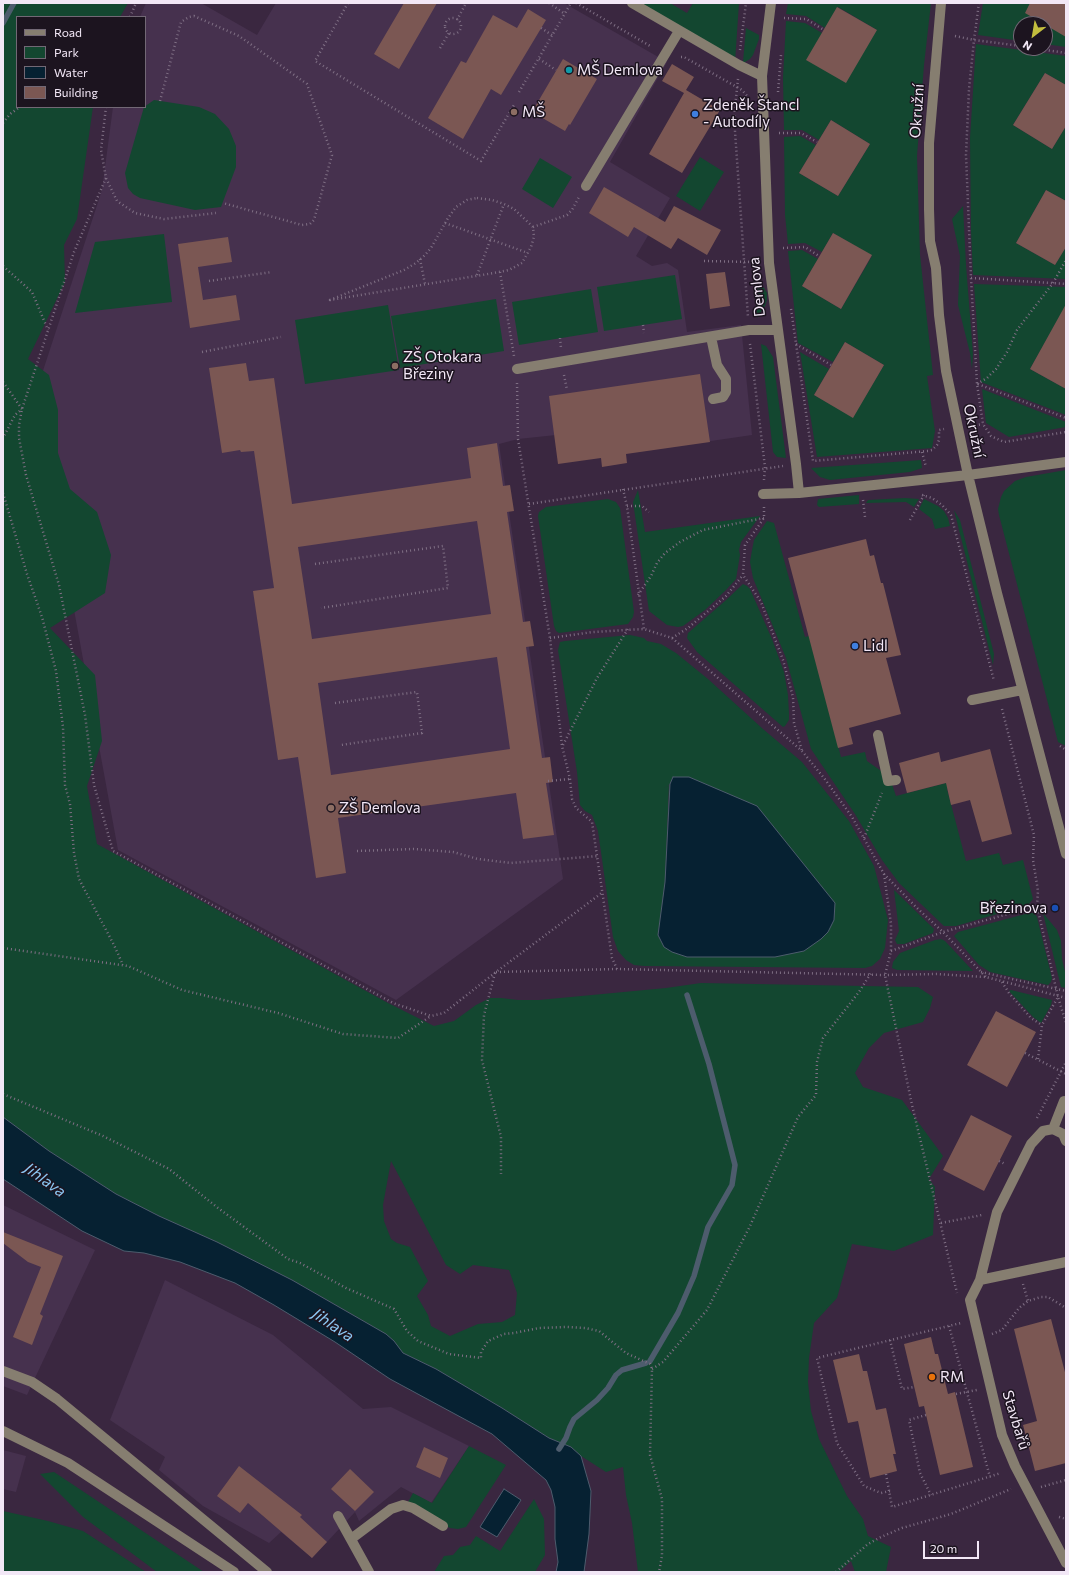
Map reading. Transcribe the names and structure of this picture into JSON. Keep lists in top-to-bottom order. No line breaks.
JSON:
{"streets":{"street":["Okružní","Demlova","Stavbařů"]},"water":["Jihlava"],"places":["MŠ Demlova","MŠ","Zdeněk Štancl - Autodíly","ZŠ Otokara Březiny","Lidl","ZŠ Demlova","Březinova","RM"],"legend":["Road","Park","Water","Building"],"scale_bar":"20 m","north":"bottom left"}
